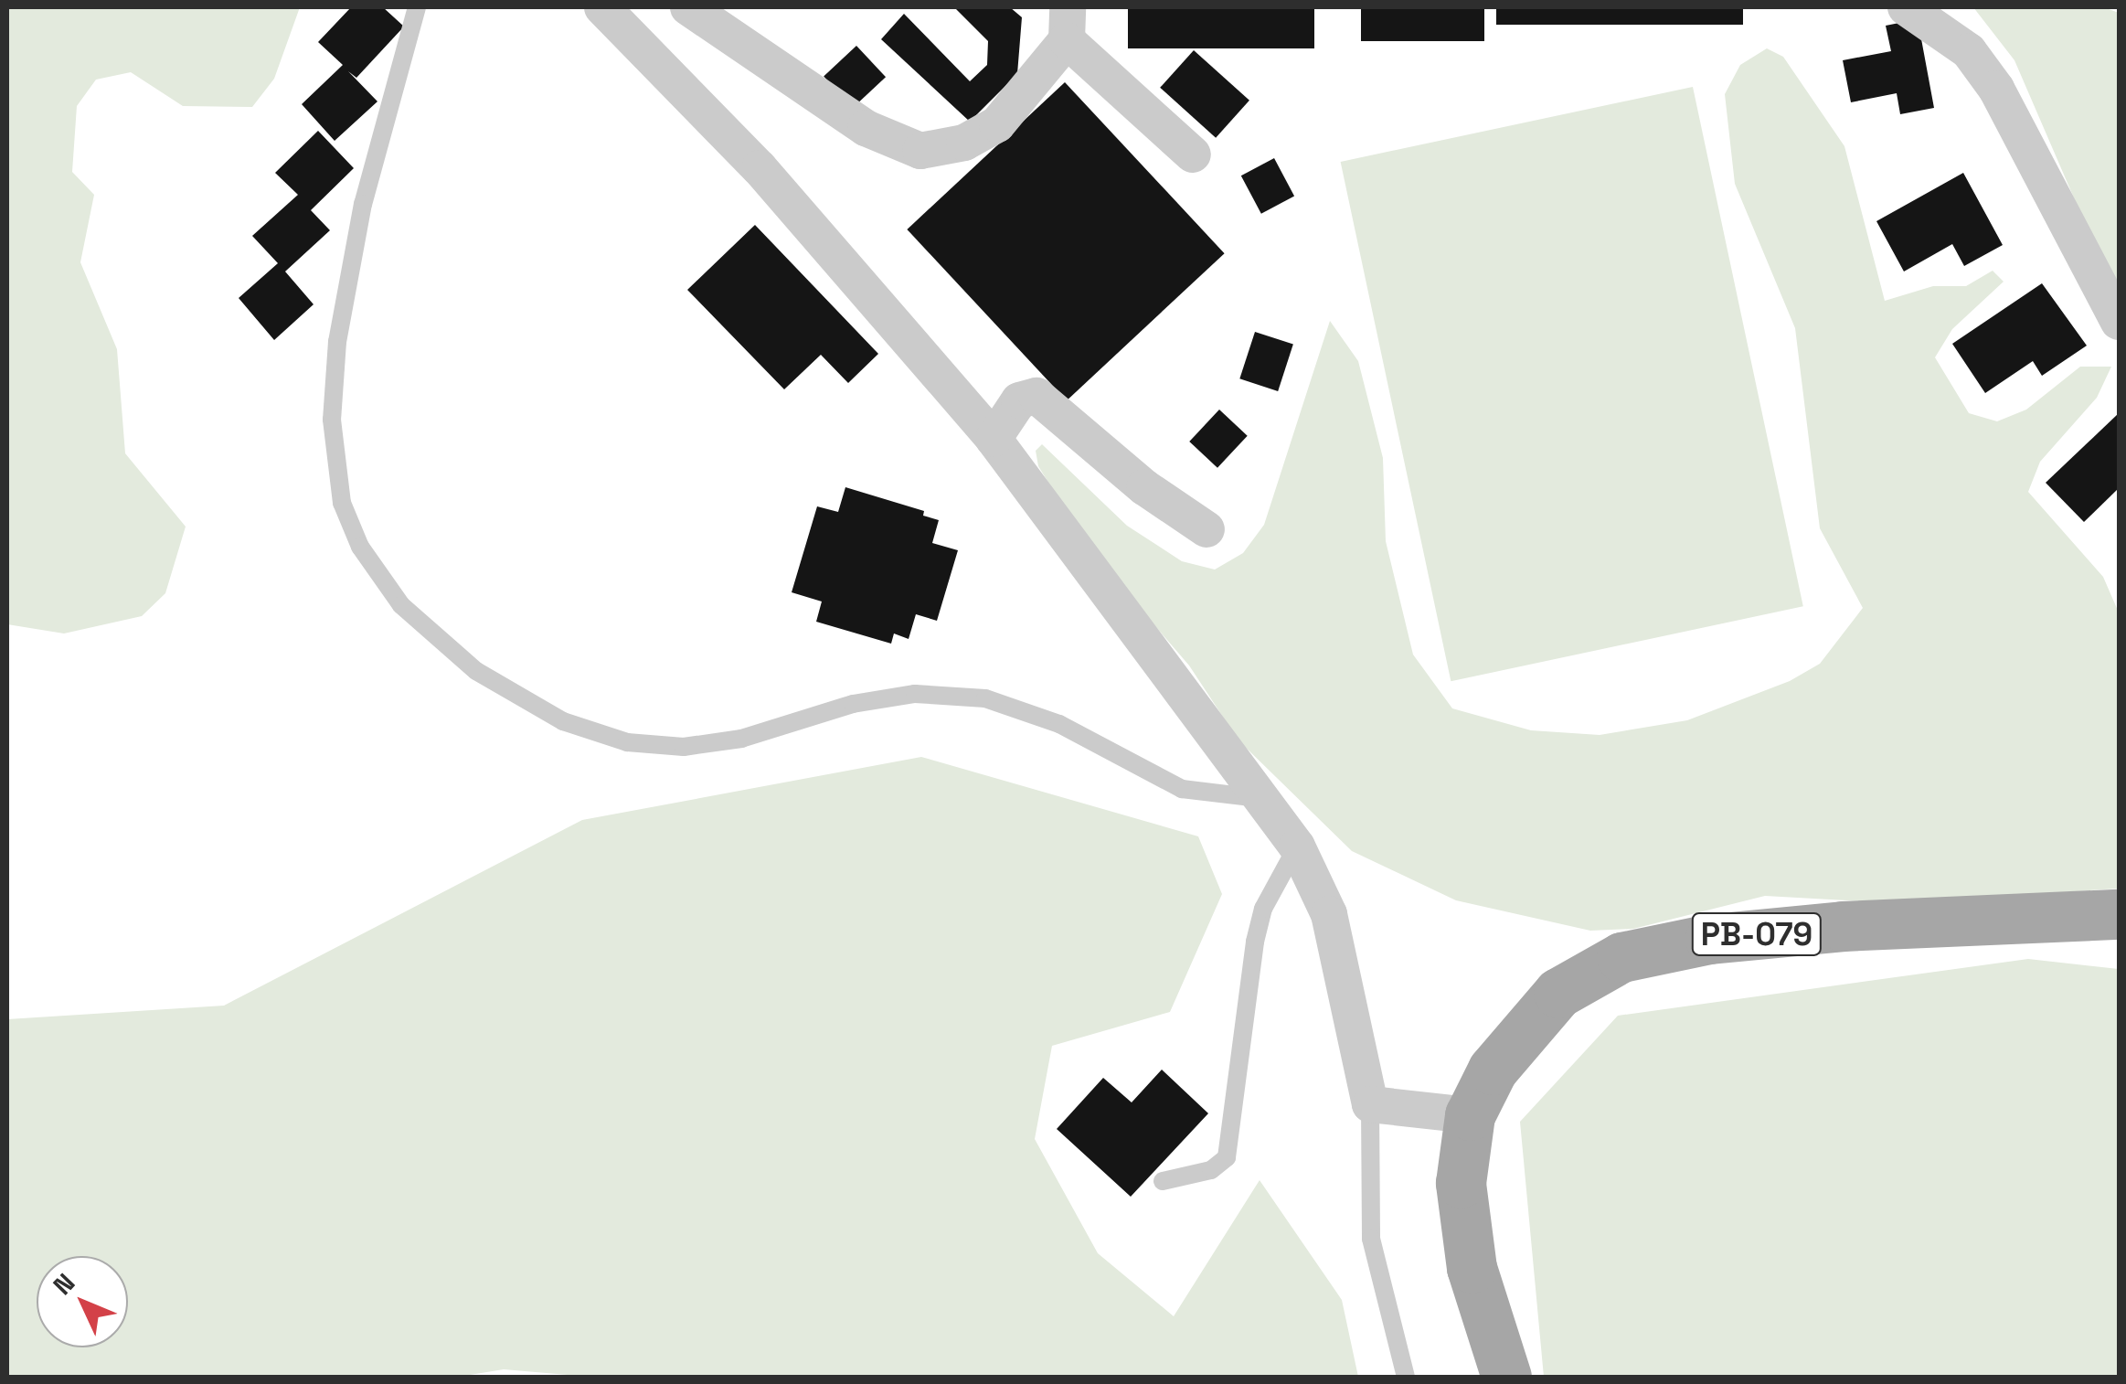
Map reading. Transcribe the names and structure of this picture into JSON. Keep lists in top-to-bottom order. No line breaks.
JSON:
{"streets":{"main road":["PB-079"]},"north":"top left"}
